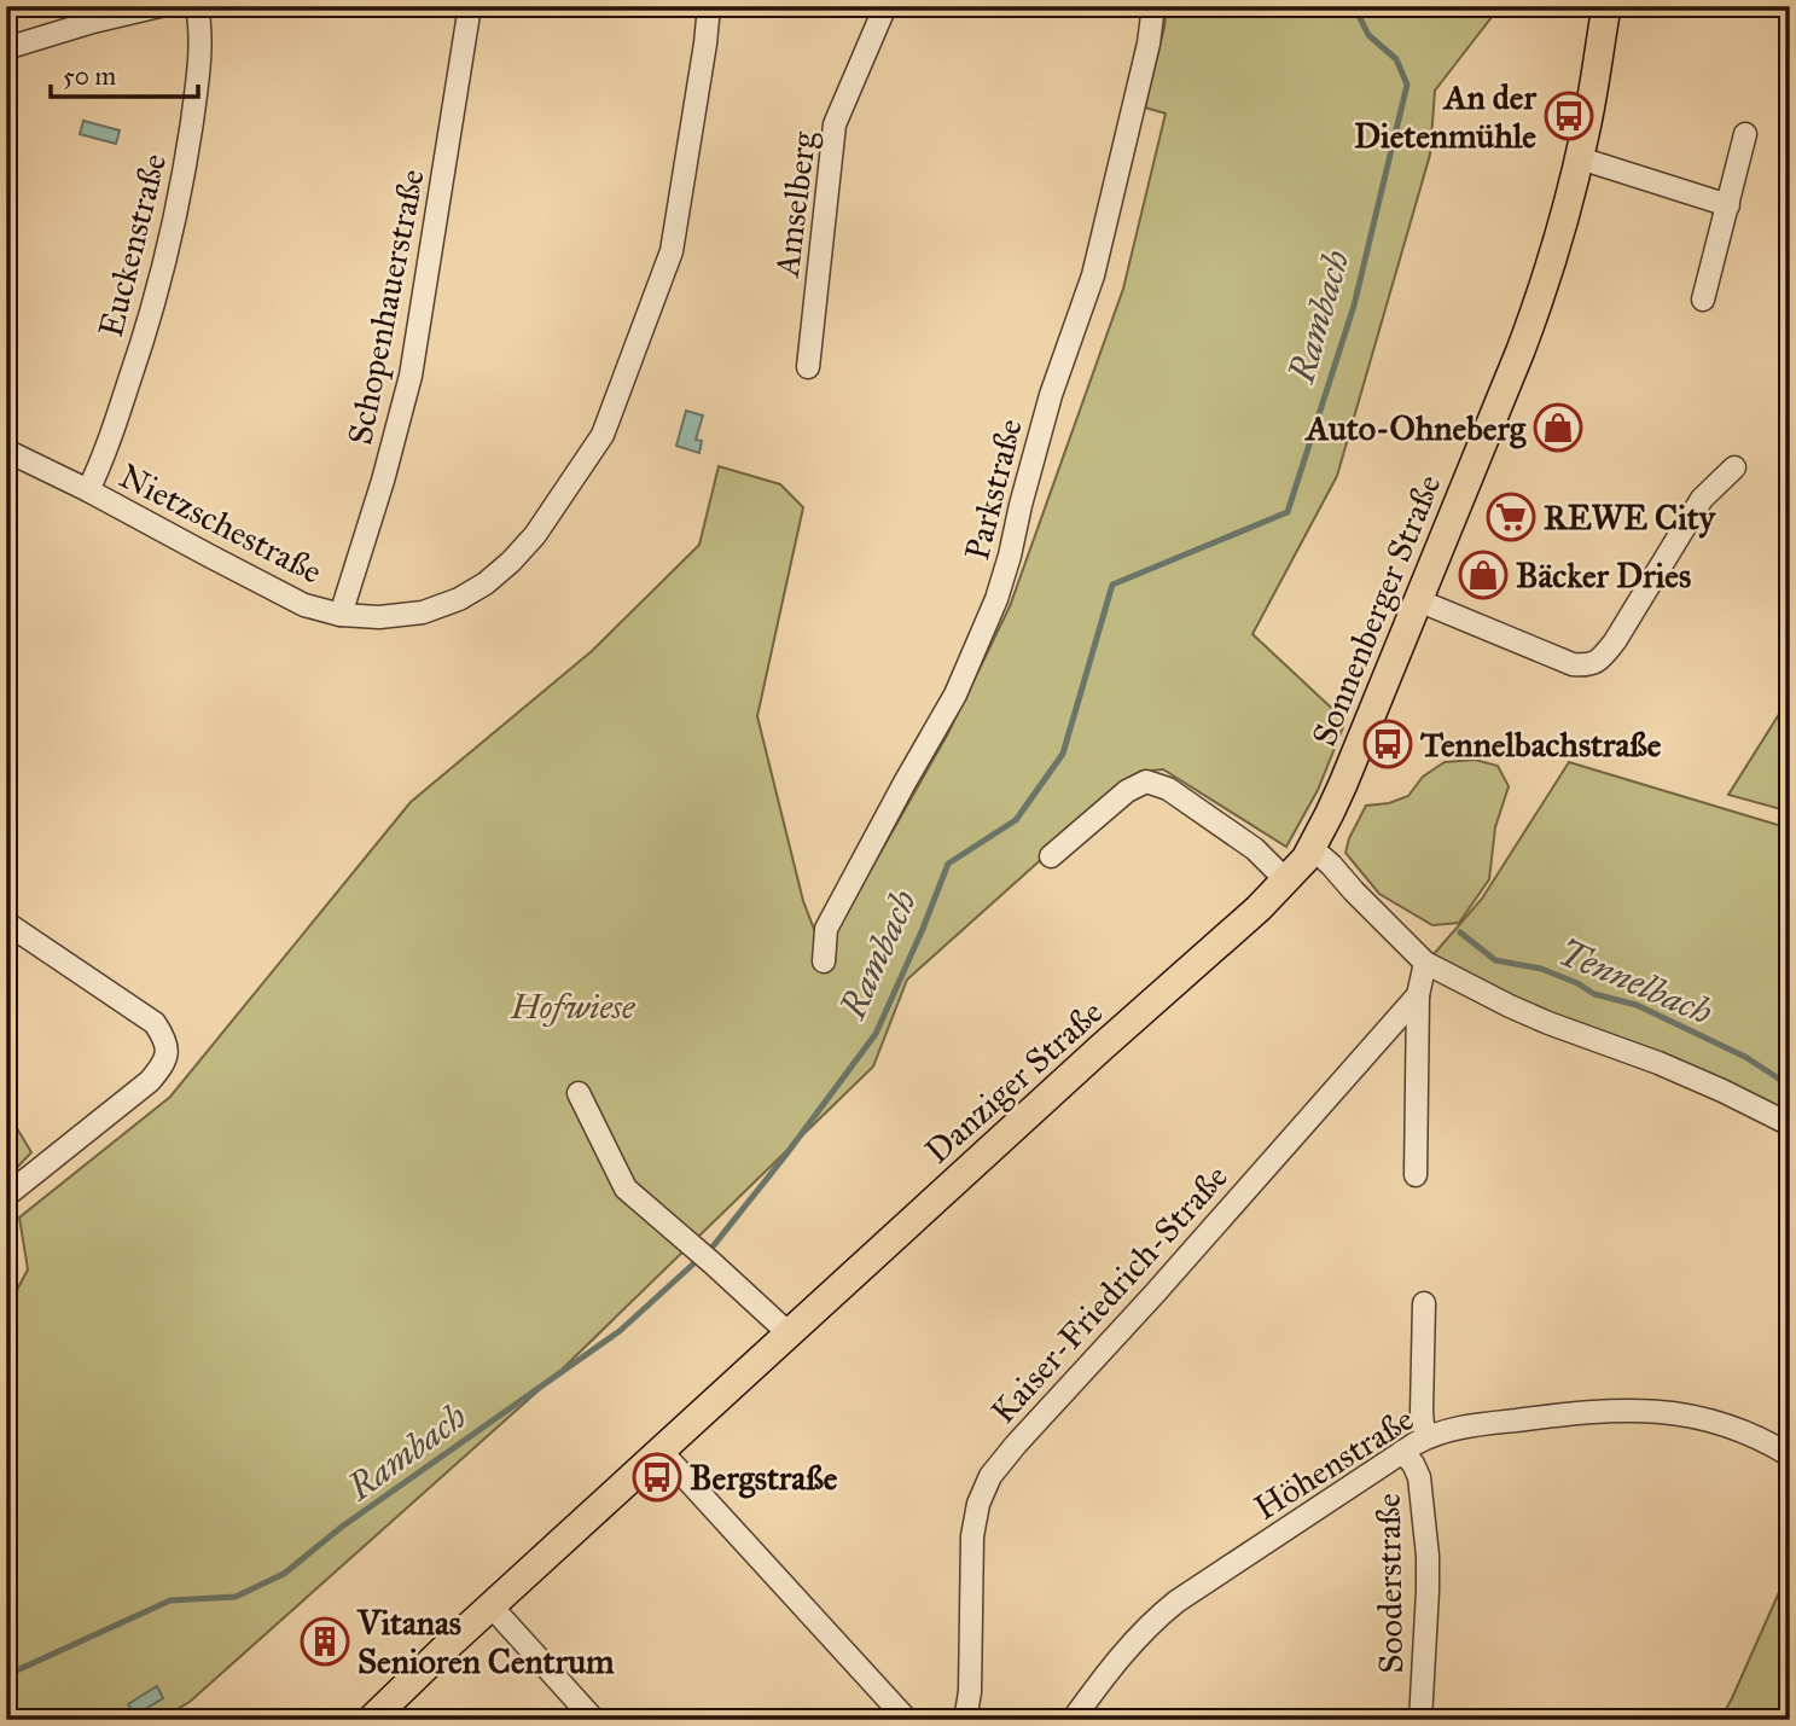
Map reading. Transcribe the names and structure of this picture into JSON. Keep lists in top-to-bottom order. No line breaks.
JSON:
{"streets":{"main road":["Sonnenberger Straße","Danziger Straße"],"street":["Amselberg","Euckenstraße","Schopenhauerstraße","Parkstraße","Nietzschestraße","Kaiser-Friedrich-Straße","Höhenstraße","Sooderstraße"]},"crossings":[["Euckenstraße","Nietzschestraße"],["Schopenhauerstraße","Nietzschestraße"],["Sonnenberger Straße","Danziger Straße"],["Höhenstraße","Sooderstraße"]],"water":["Rambach","Tennelbach"],"parks":["Hofwiese"],"places":{"bus stop":["An der Dietenmühle","Tennelbachstraße","Bergstraße"],"shop":["Auto-Ohneberg","Bäcker Dries"],"supermarket":["REWE City"],"building":["Vitanas Senioren Centrum"]},"scale_bar":"50 m"}
